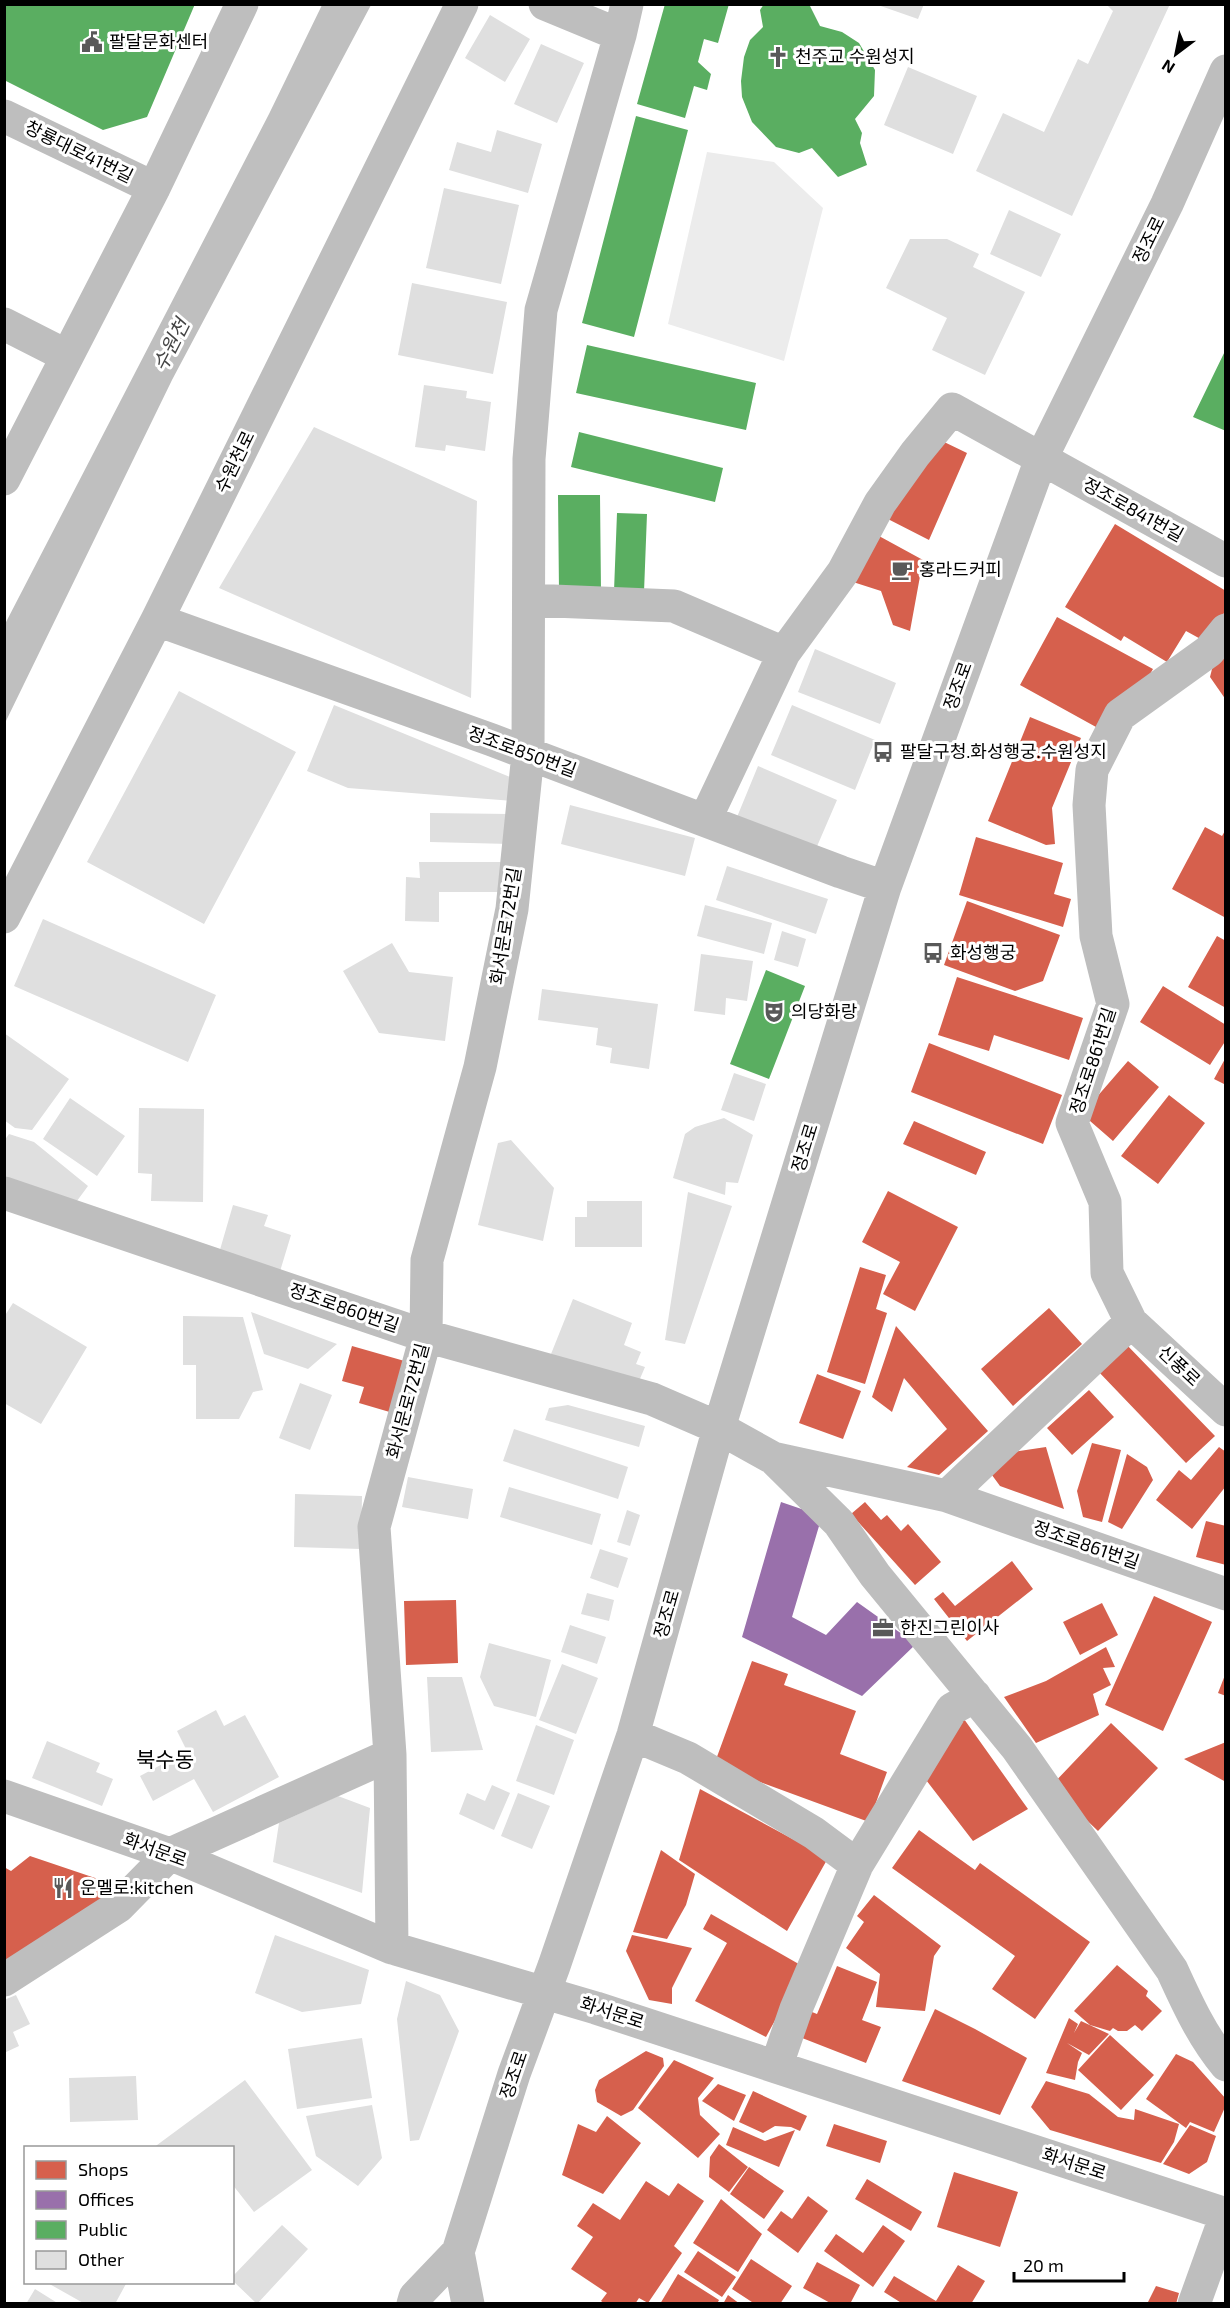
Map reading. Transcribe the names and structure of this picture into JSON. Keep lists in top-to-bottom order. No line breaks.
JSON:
{"streets":{"street":["창룡대로41번길","정조로","수원천로","정조로841번길","정조로850번길","화서문로72번길","정조로861번길","정조로860번길","신풍로","화서문로"]},"crossings":[["정조로","정조로841번길"],["정조로","정조로850번길"],["정조로","정조로861번길"],["정조로","정조로860번길"],["정조로","화서문로"],["수원천로","정조로850번길"],["정조로850번길","화서문로72번길"],["화서문로72번길","정조로860번길"],["화서문로72번길","화서문로"],["정조로861번길","정조로860번길"],["정조로861번길","신풍로"]],"districts":["북수동"],"water":["수원천"],"places":{"public building":["팔달문화센터"],"church":["천주교 수원성지"],"cafe":["홍라드커피"],"bus stop":["팔달구청.화성행궁.수원성지","화성행궁"],"theatre":["의당화랑"],"office":["한진그린이사"],"restaurant":["운멜로:kitchen"]},"legend":["Shops","Offices","Public","Other"],"scale_bar":"20 m","north":"bottom left"}
